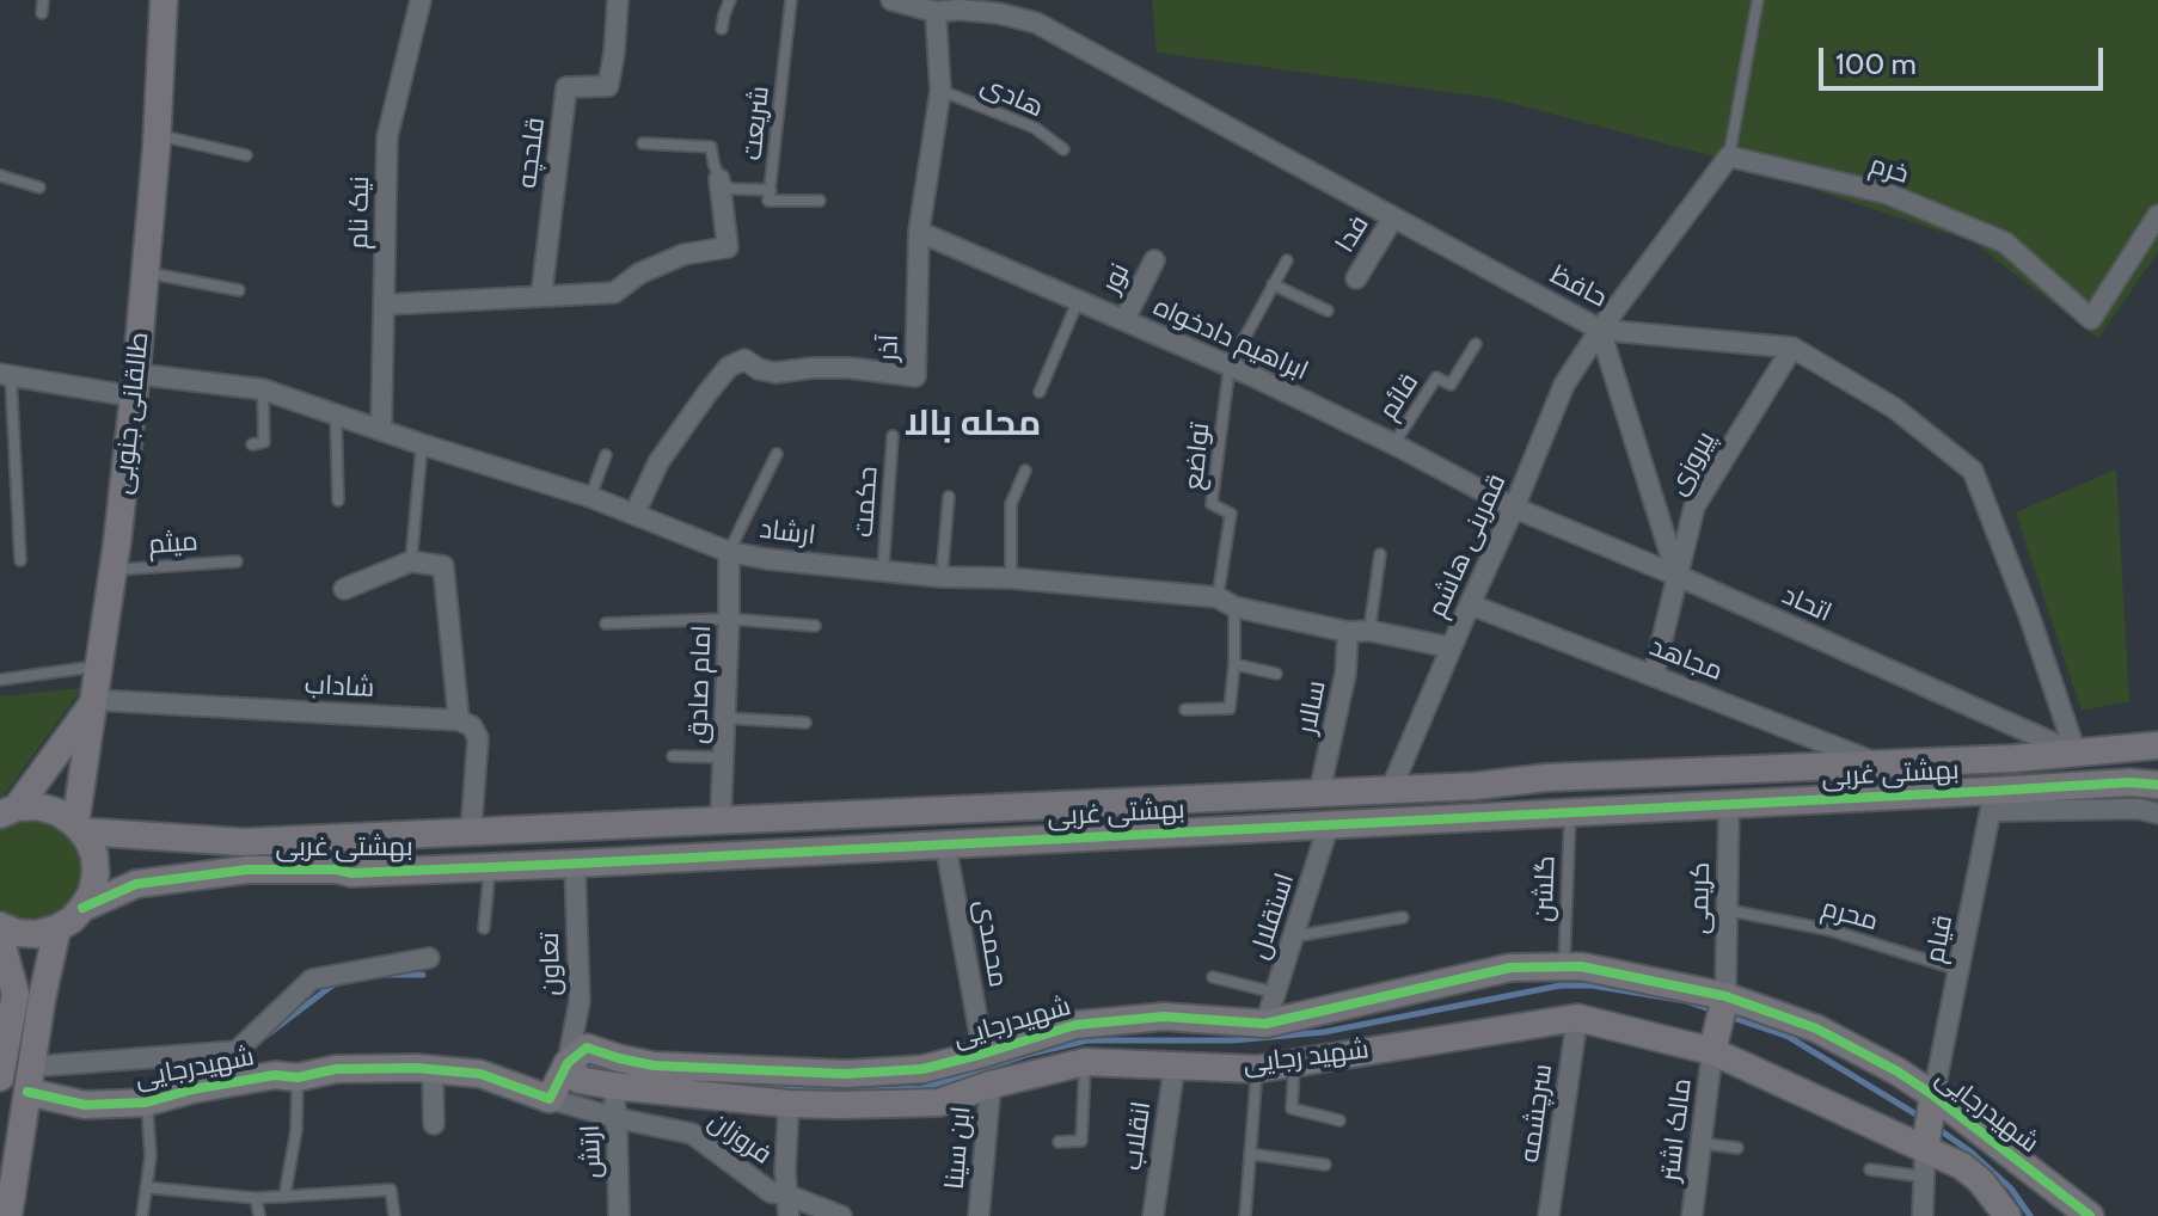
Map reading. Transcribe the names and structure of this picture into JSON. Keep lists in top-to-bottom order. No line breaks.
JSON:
{"streets":{"street":["قلحچه","خرم","نیک نام","فدا","نور","حافظ","ابراهیم دادخواه","آذر","طالقانی جنوبی","پیروزی","ارشاد","قمربنی هاشم","اتحاد","مجاهد","امام صادق","شاداب","سالار","بهشتی غربی","کریمی","استقلال","قیام","محمدی","تعاون","شهیدرجایی","شهید رجایی","سرچشمه","مالک اشتر","انقلاب","فروزان","ابن سینا","ارتش"],"lane":["هادی","شریعت","قائم","تواضع","حکمت","میثم","گلشن","محرم"]},"crossings":[["هادی","آذر"],["نیک نام","ارشاد"],["فدا","حافظ"],["نور","ابراهیم دادخواه"],["حافظ","آذر"],["حافظ","پیروزی"],["حافظ","قمربنی هاشم"],["حافظ","اتحاد"],["حافظ","بهشتی غربی"],["ابراهیم دادخواه","آذر"],["ابراهیم دادخواه","قائم"],["ابراهیم دادخواه","تواضع"],["ابراهیم دادخواه","قمربنی هاشم"],["ابراهیم دادخواه","اتحاد"],["آذر","ارشاد"],["طالقانی جنوبی","ارشاد"],["طالقانی جنوبی","میثم"],["طالقانی جنوبی","شاداب"],["طالقانی جنوبی","بهشتی غربی"],["تواضع","ارشاد"],["پیروزی","اتحاد"],["پیروزی","مجاهد"],["حکمت","ارشاد"],["ارشاد","قمربنی هاشم"],["ارشاد","امام صادق"],["ارشاد","سالار"],["قمربنی هاشم","اتحاد"],["قمربنی هاشم","مجاهد"],["قمربنی هاشم","بهشتی غربی"],["اتحاد","بهشتی غربی"],["مجاهد","بهشتی غربی"],["امام صادق","بهشتی غربی"],["سالار","بهشتی غربی"],["بهشتی غربی","گلشن"],["بهشتی غربی","کریمی"],["بهشتی غربی","استقلال"],["بهشتی غربی","قیام"],["بهشتی غربی","محمدی"],["بهشتی غربی","تعاون"],["گلشن","شهیدرجایی"],["کریمی","محرم"],["کریمی","شهیدرجایی"],["محرم","قیام"],["استقلال","شهیدرجایی"],["قیام","شهیدرجایی"],["محمدی","شهیدرجایی"],["تعاون","شهیدرجایی"],["تعاون","شهید رجایی"],["شهیدرجایی","شهید رجایی"],["شهیدرجایی","فروزان"],["شهید رجایی","سرچشمه"],["شهید رجایی","مالک اشتر"],["شهید رجایی","انقلاب"],["شهید رجایی","ابن سینا"],["شهید رجایی","ارتش"],["فروزان","ارتش"]],"districts":["محله بالا"],"scale_bar":"100 m"}
